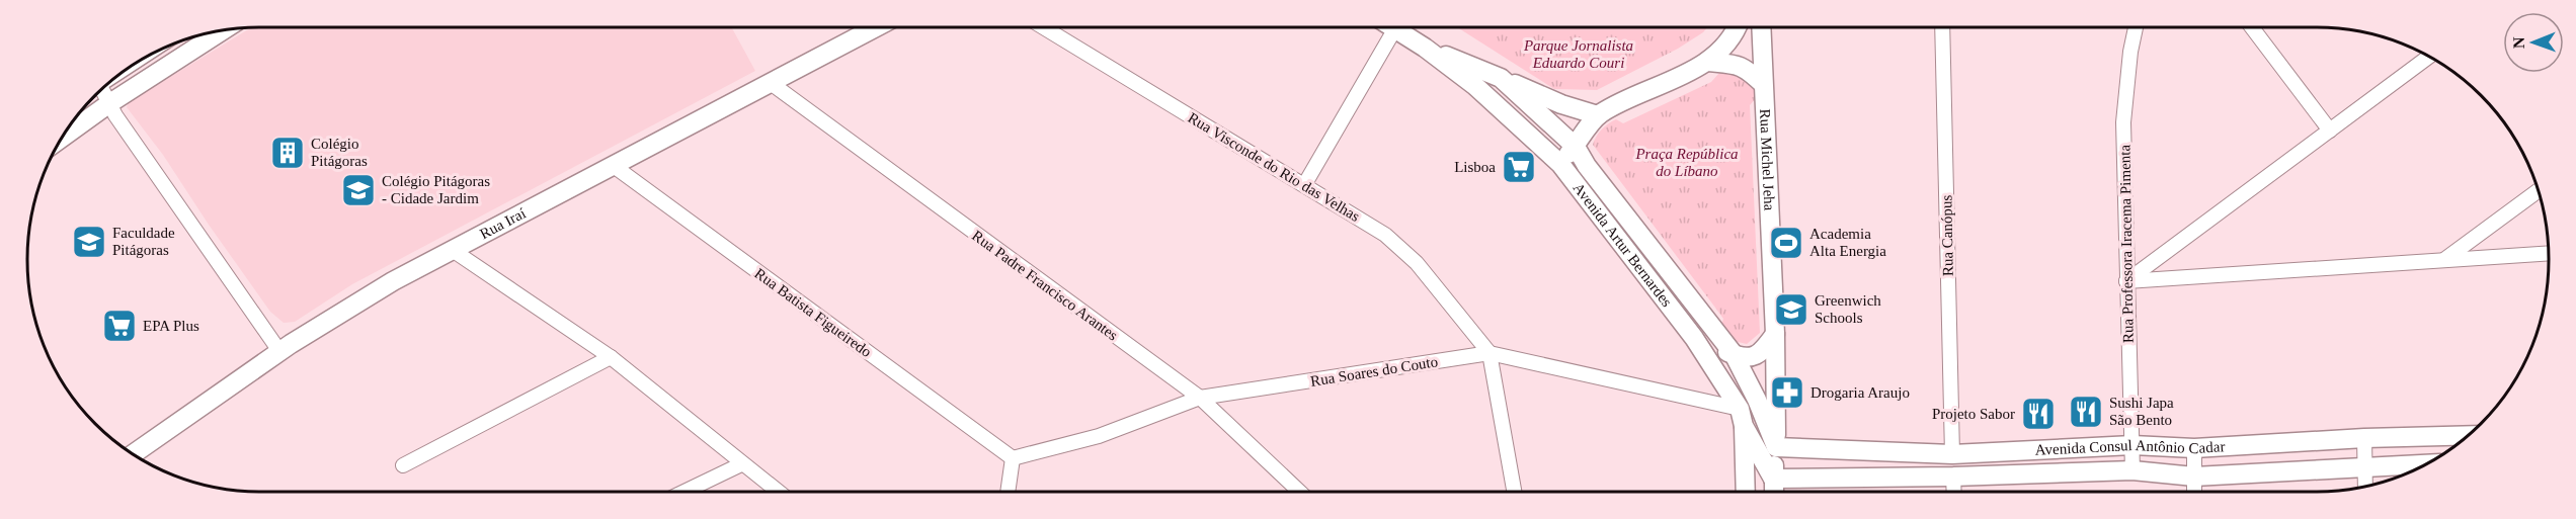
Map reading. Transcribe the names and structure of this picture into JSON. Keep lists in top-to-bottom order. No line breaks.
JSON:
{"streets":{"street":["Rua Michel Jeha","Rua Visconde do Rio das Velhas","Rua Iraí","Rua Canópus","Avenida Artur Bernardes","Rua Professora Iracema Pimenta","Rua Padre Francisco Arantes","Rua Batista Figueiredo","Rua Soares do Couto","Avenida Consul Antônio Cadar"]},"crossings":[["Rua Michel Jeha","Avenida Artur Bernardes"],["Rua Michel Jeha","Avenida Consul Antônio Cadar"],["Rua Visconde do Rio das Velhas","Rua Soares do Couto"],["Rua Iraí","Rua Padre Francisco Arantes"],["Rua Iraí","Rua Batista Figueiredo"],["Rua Canópus","Avenida Consul Antônio Cadar"],["Avenida Artur Bernardes","Rua Soares do Couto"],["Avenida Artur Bernardes","Avenida Consul Antônio Cadar"],["Rua Professora Iracema Pimenta","Avenida Consul Antônio Cadar"],["Rua Padre Francisco Arantes","Rua Soares do Couto"],["Rua Batista Figueiredo","Rua Soares do Couto"]],"parks":["Parque Jornalista Eduardo Couri","Praça República do Líbano"],"places":{"building":["Colégio Pitágoras"],"supermarket":["Lisboa","EPA Plus"],"school or university":["Colégio Pitágoras - Cidade Jardim","Faculdade Pitágoras","Greenwich Schools"],"sports":["Academia Alta Energia"],"pharmacy":["Drogaria Araujo"],"restaurant":["Sushi Japa São Bento","Projeto Sabor"]},"north":"left"}
